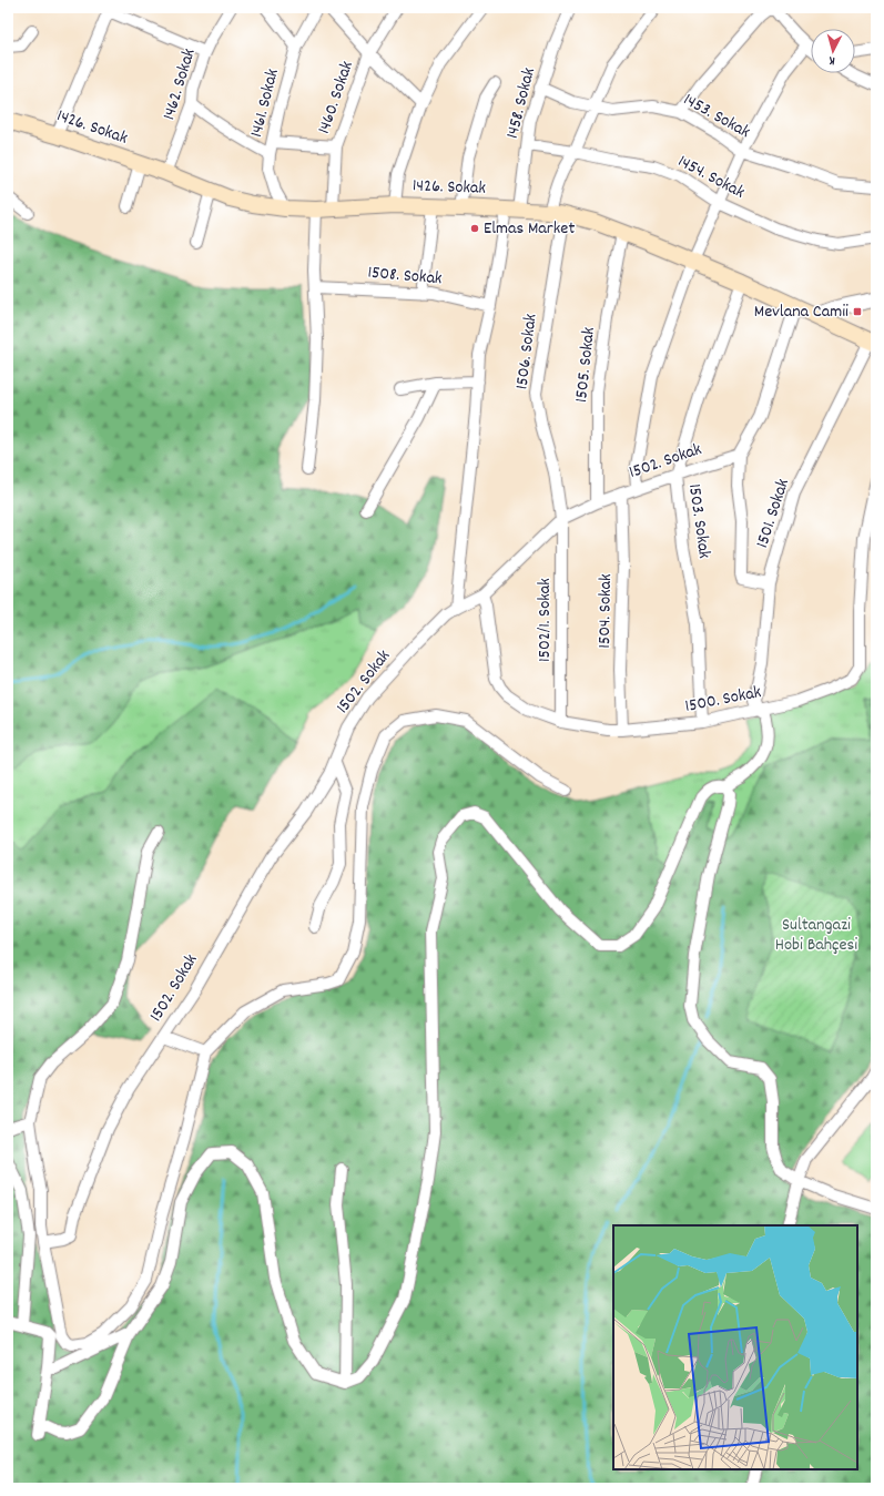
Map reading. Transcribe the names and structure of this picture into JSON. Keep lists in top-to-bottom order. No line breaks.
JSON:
{"streets":{"main road":["1426. Sokak"],"street":["1462. Sokak","1460. Sokak","1461. Sokak","1458. Sokak","1453. Sokak","1454. Sokak","1508. Sokak","1506. Sokak","1505. Sokak","1502. Sokak","1501. Sokak","1503. Sokak","1504. Sokak","1502/1. Sokak","1500. Sokak"]},"crossings":[["1462. Sokak","1426. Sokak"],["1460. Sokak","1426. Sokak"],["1461. Sokak","1426. Sokak"],["1458. Sokak","1453. Sokak"],["1458. Sokak","1426. Sokak"],["1458. Sokak","1454. Sokak"],["1458. Sokak","1508. Sokak"],["1458. Sokak","1502. Sokak"],["1426. Sokak","1506. Sokak"],["1426. Sokak","1505. Sokak"],["1426. Sokak","1501. Sokak"],["1426. Sokak","1503. Sokak"],["1506. Sokak","1502. Sokak"],["1506. Sokak","1502/1. Sokak"],["1505. Sokak","1502. Sokak"],["1502. Sokak","1503. Sokak"],["1502. Sokak","1504. Sokak"],["1502. Sokak","1502/1. Sokak"],["1502. Sokak","1500. Sokak"],["1501. Sokak","1500. Sokak"],["1503. Sokak","1500. Sokak"],["1504. Sokak","1500. Sokak"],["1502/1. Sokak","1500. Sokak"]],"parks":["Sultangazi Hobi Bahçesi"],"places":{"other":["Elmas Market"],"transit":["Mevlana Camii"]},"north":"bottom"}
